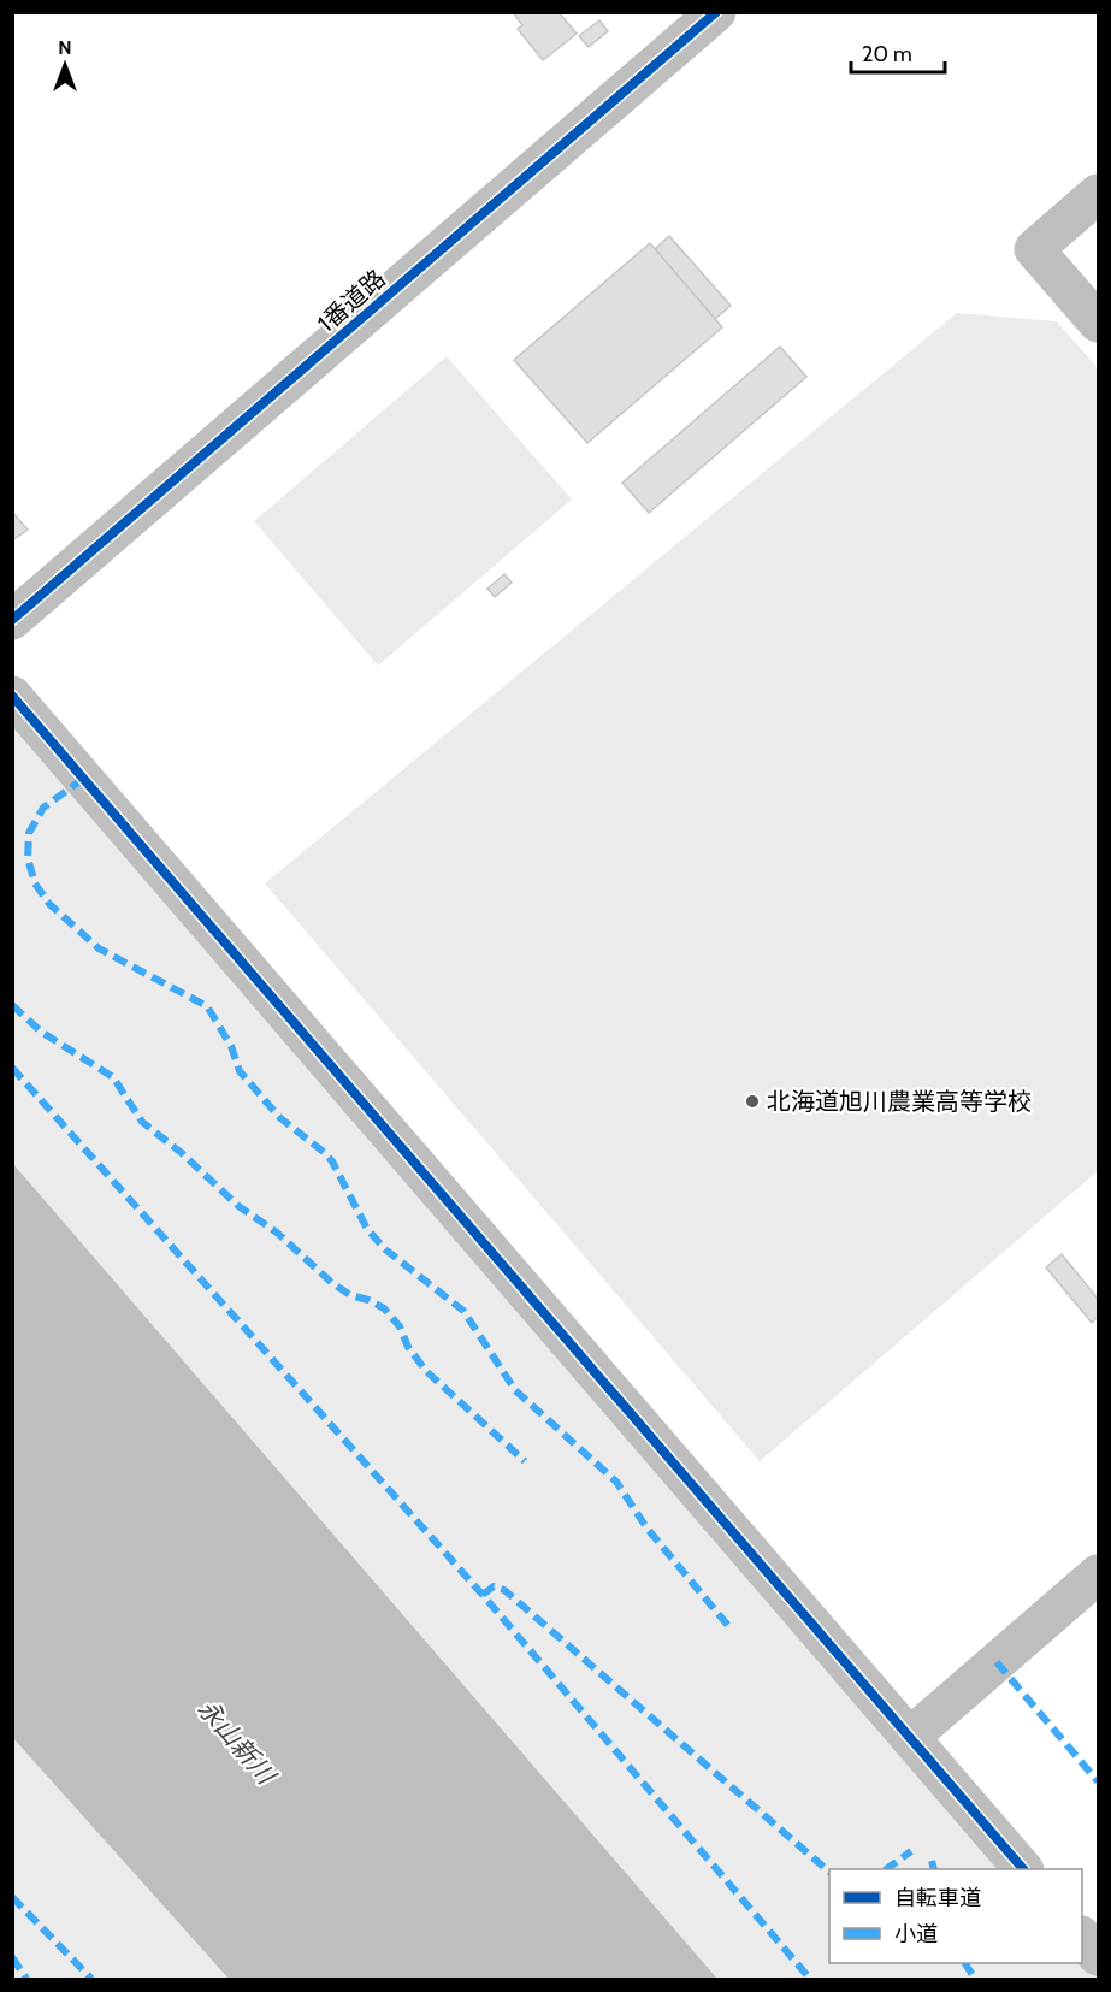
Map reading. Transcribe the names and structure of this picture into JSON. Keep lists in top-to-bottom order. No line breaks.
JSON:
{"streets":{"street":["1番道路"]},"water":["永山新川"],"places":["北海道旭川農業高等学校"],"legend":["自転車道","小道"],"scale_bar":"20 m","north":"top"}
